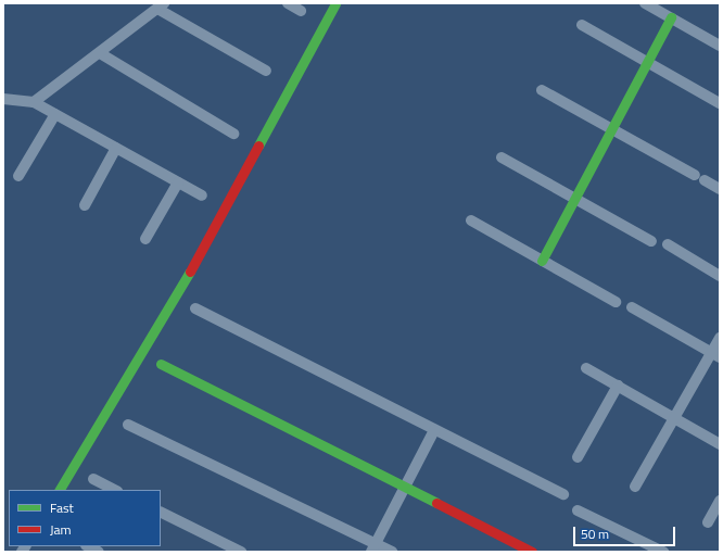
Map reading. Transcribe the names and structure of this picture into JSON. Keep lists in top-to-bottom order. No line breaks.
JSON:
{"legend":["Fast","Jam"],"scale_bar":"50 m"}
